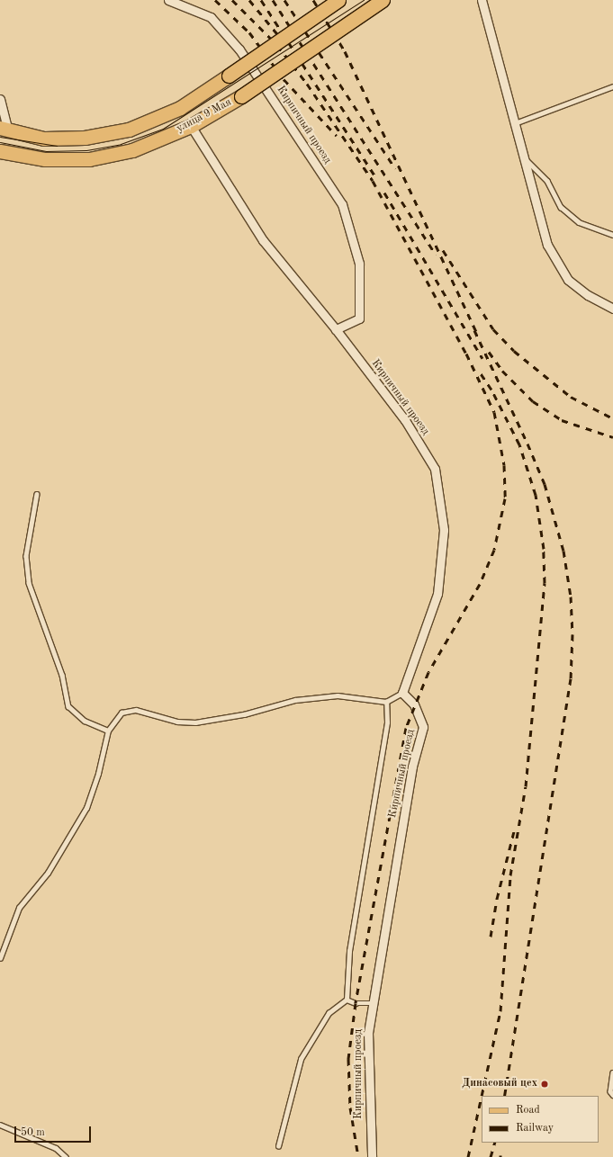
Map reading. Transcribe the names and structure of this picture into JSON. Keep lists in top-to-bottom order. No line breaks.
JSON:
{"streets":{"main road":["улица 9 Мая"],"street":["Кирпичный проезд"]},"crossings":[["улица 9 Мая","Кирпичный проезд"]],"places":["Динасовый цех"],"legend":["Road","Railway"],"scale_bar":"50 m"}
